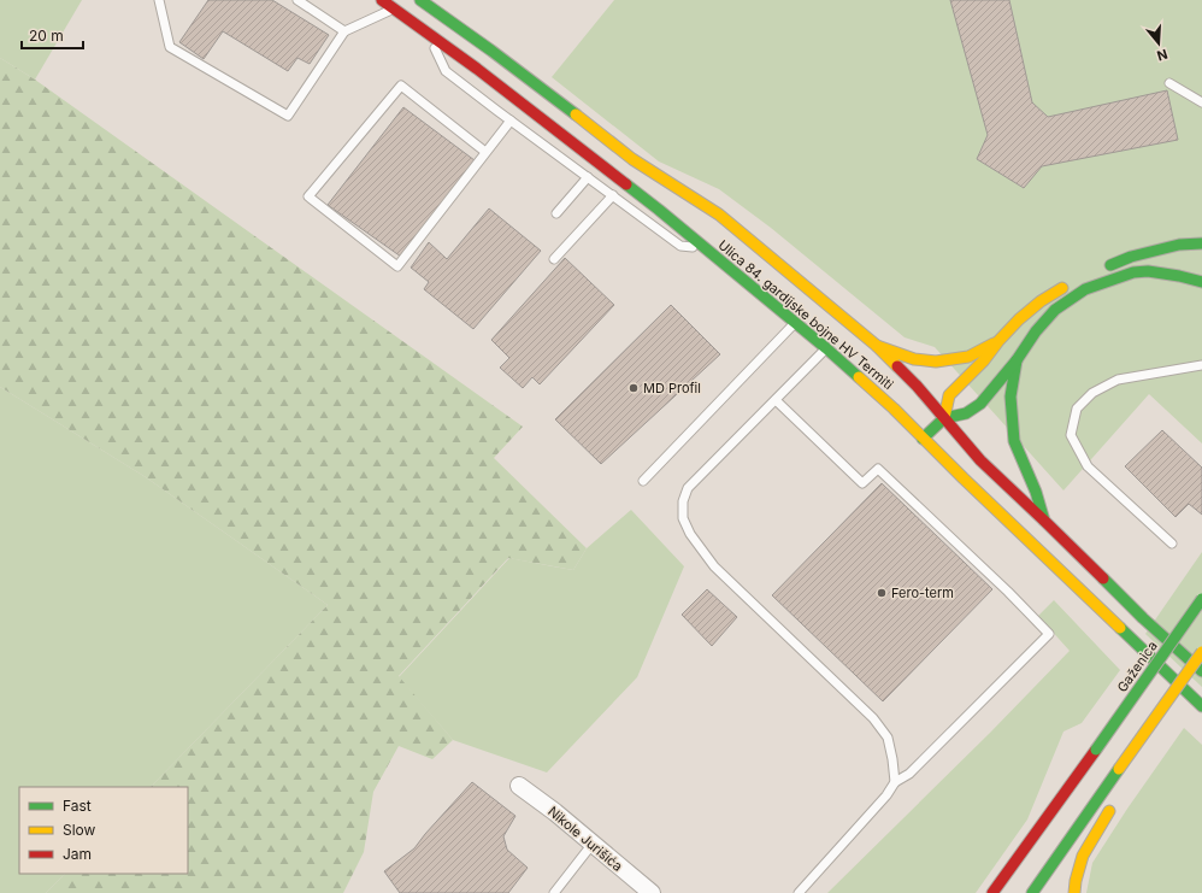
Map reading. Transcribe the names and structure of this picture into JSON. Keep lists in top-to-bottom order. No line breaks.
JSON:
{"streets":{"main road":["Ulica 84. gardijske bojne HV Termiti","Gaženica"],"street":["Nikole Jurišića"]},"places":["MD Profil","Fero-term"],"legend":["Fast","Slow","Jam"],"scale_bar":"20 m","north":"bottom"}
